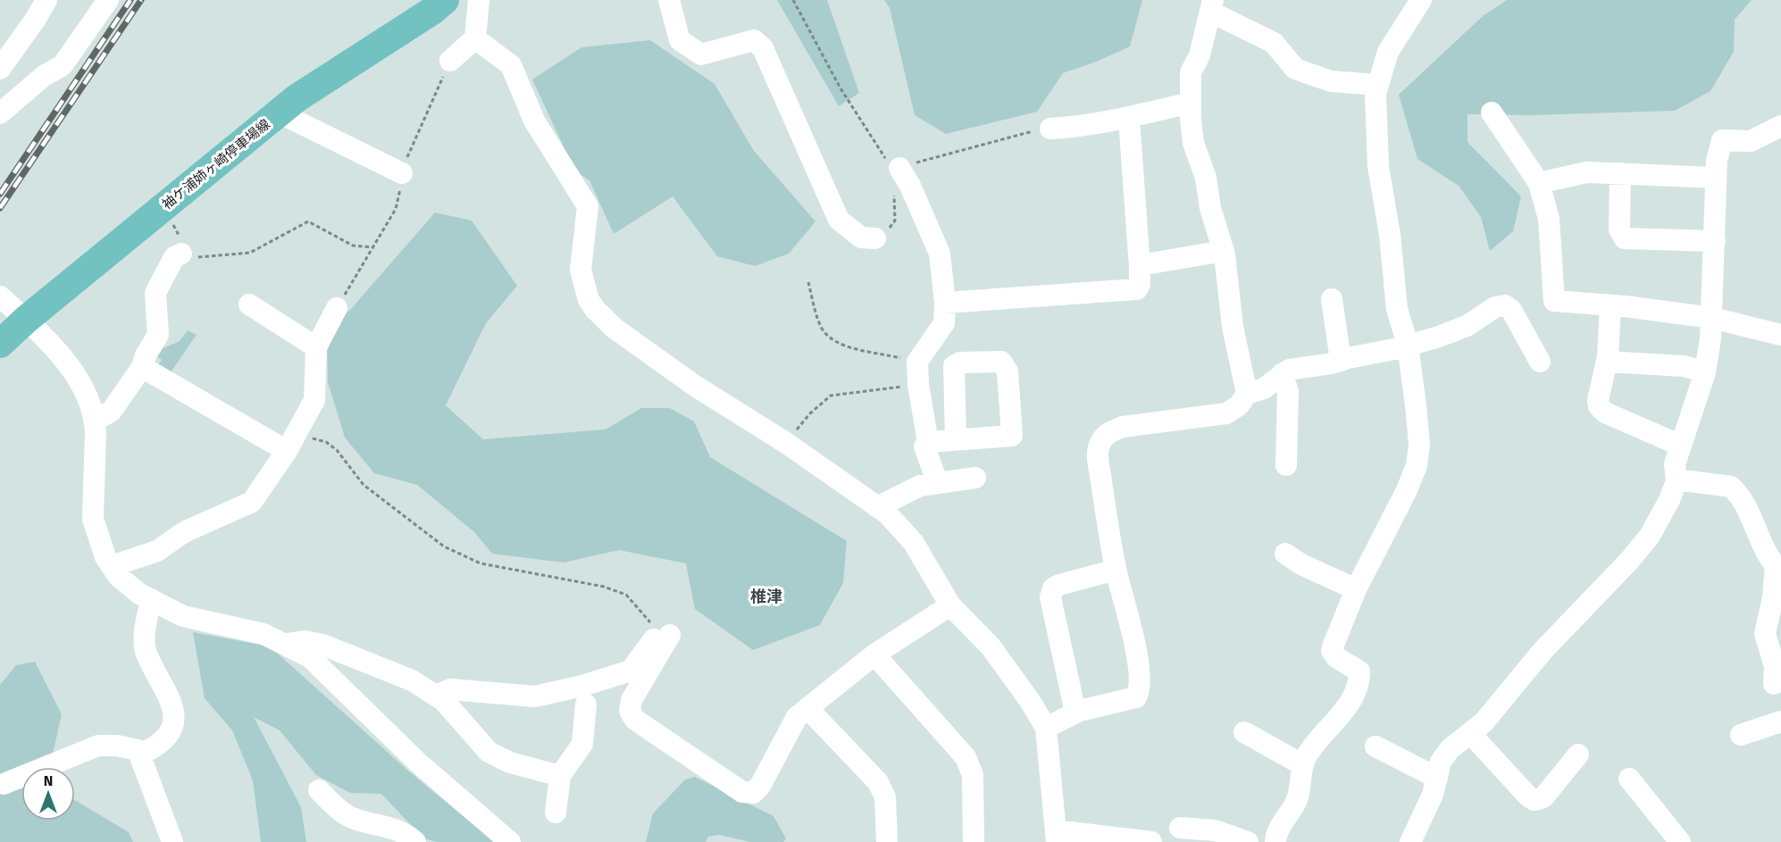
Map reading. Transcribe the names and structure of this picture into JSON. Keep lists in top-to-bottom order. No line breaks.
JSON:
{"streets":{"main road":["袖ケ浦姉ヶ崎停車場線"]},"districts":["椎津"],"north":"top"}
